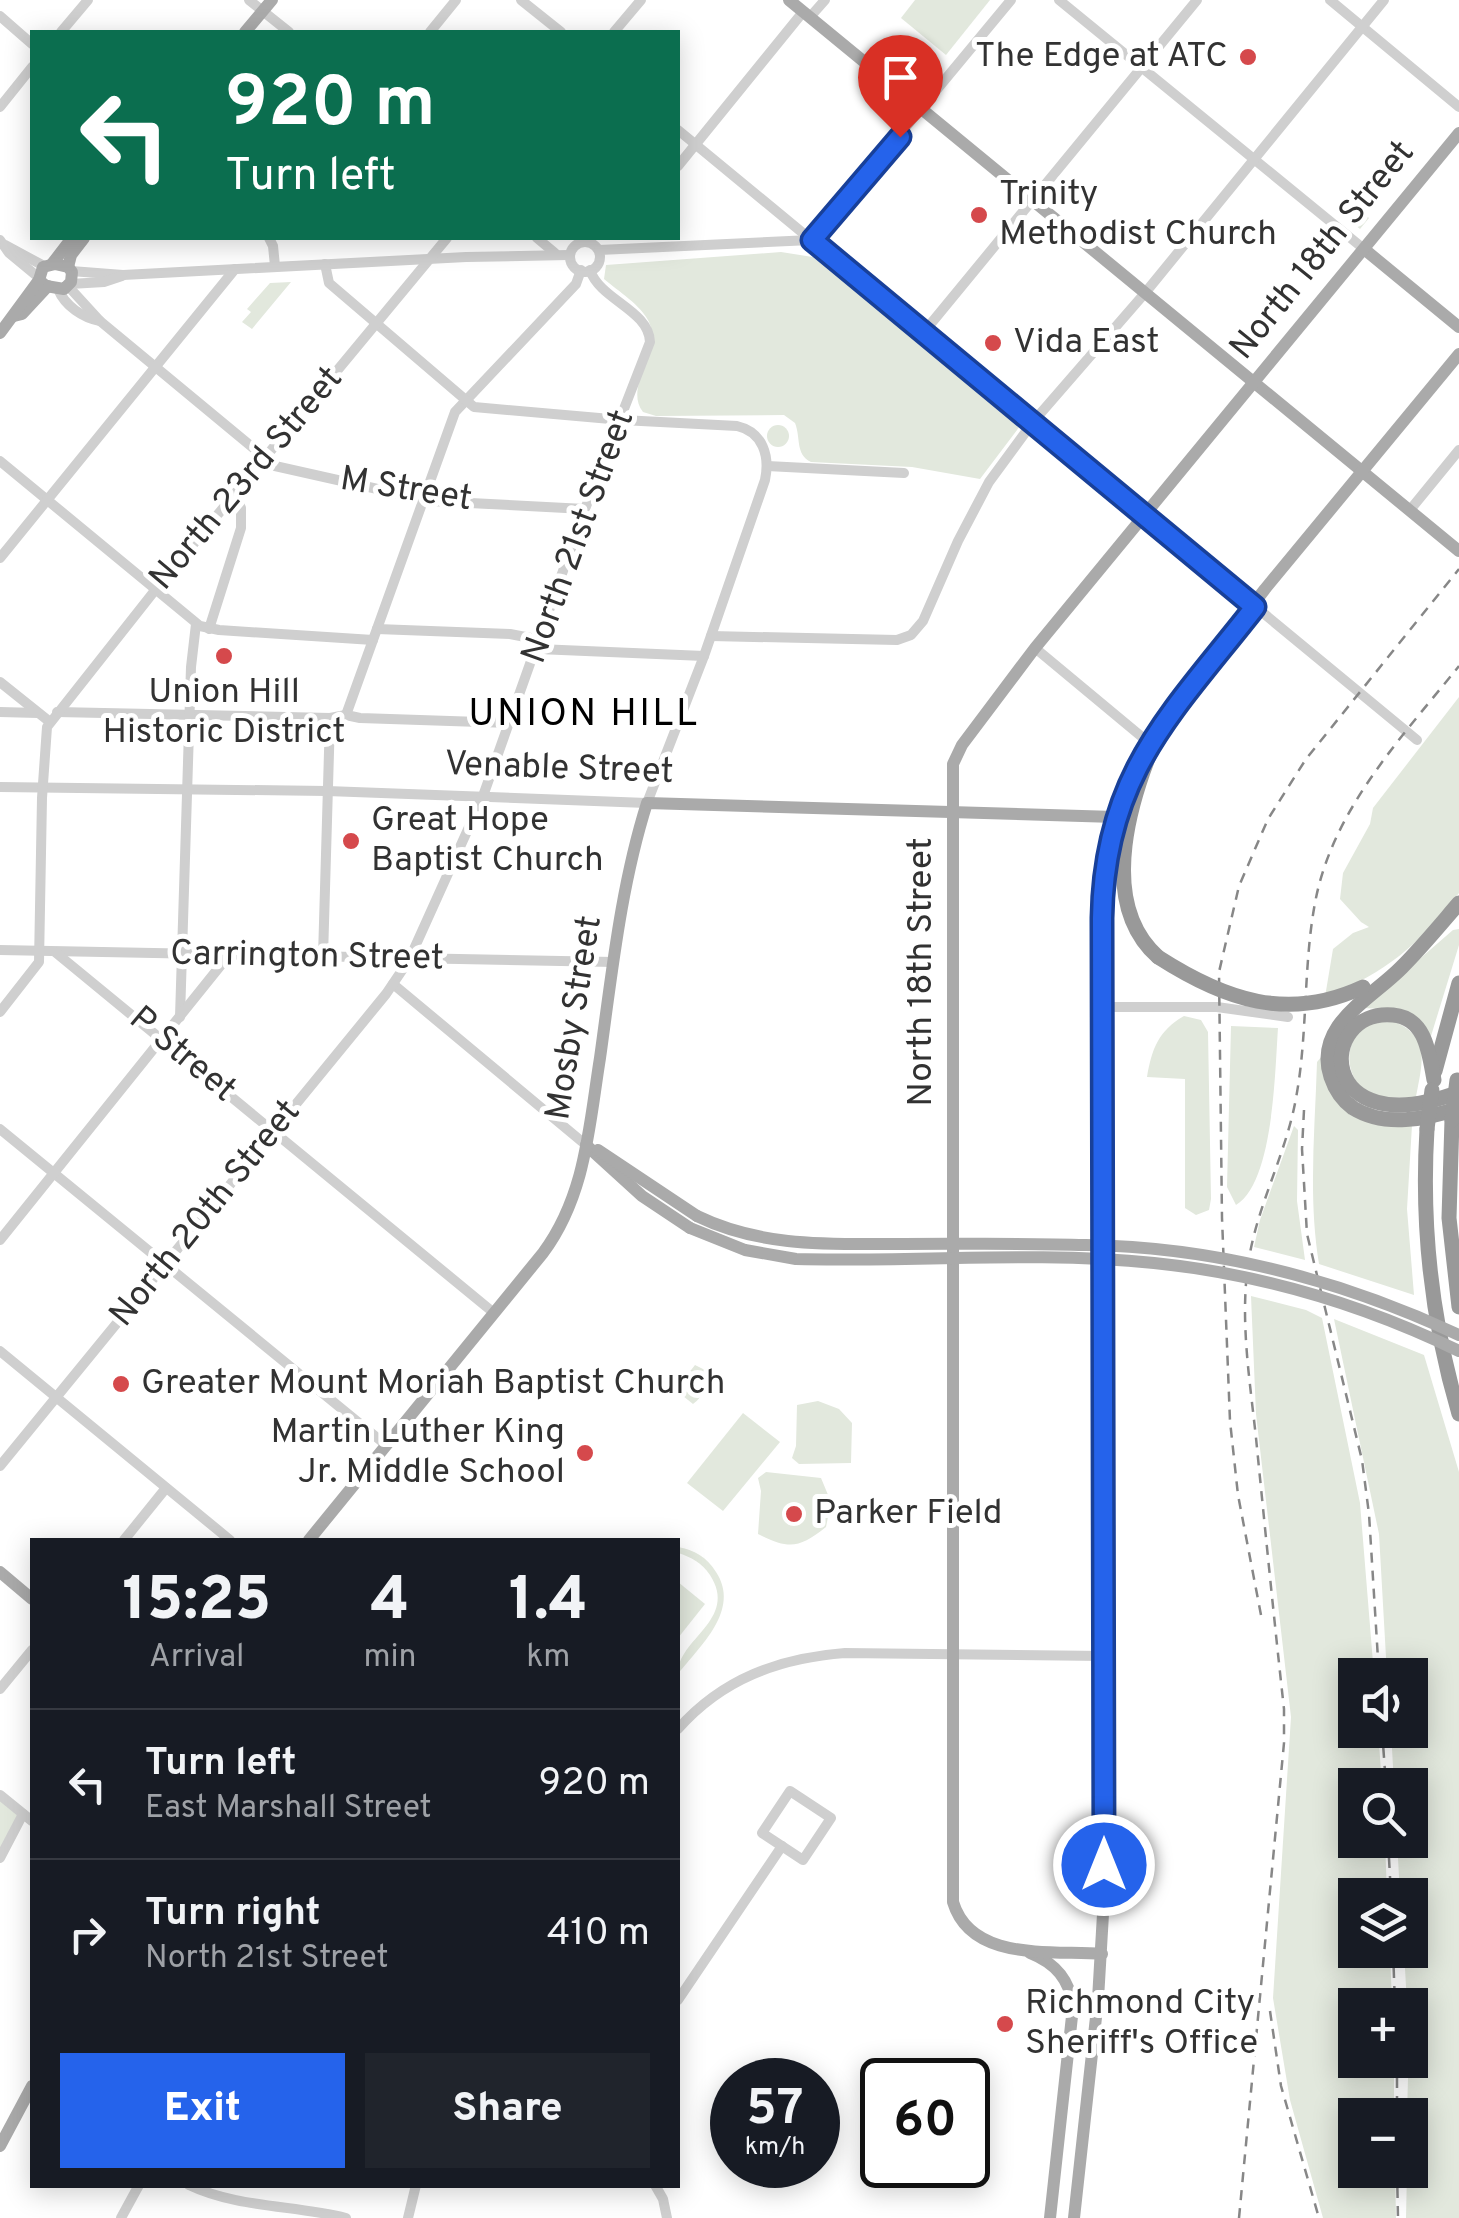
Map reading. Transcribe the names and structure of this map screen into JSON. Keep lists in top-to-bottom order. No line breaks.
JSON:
{"streets":{"main road":["North 18th Street","Venable Street","Mosby Street"],"street":["North 23rd Street","M Street","North 21st Street","Carrington Street","P Street","North 20th Street"]},"crossings":[["North 18th Street","Venable Street"],["North 23rd Street","M Street"],["M Street","North 21st Street"],["North 21st Street","Venable Street"],["North 21st Street","Carrington Street"],["North 21st Street","North 20th Street"],["Venable Street","Mosby Street"],["Carrington Street","Mosby Street"],["Carrington Street","P Street"],["Carrington Street","North 20th Street"],["Mosby Street","P Street"],["P Street","North 20th Street"]],"districts":["UNION HILL"],"places":["The Edge at ATC","Trinity Methodist Church","Vida East","Union Hill Historic District","Great Hope Baptist Church","Greater Mount Moriah Baptist Church","Martin Luther King Jr. Middle School","Parker Field","Richmond City Sheriff's Office"],"page":{"turn":["920 m","Turn left"],"eta":["15:25","Arrival","4","min","1.4","km"],"map_buttons":["+","−"],"list":[{"name":"Turn left","note":"East Marshall Street","value":"920 m"},{"name":"Turn right","note":"North 21st Street","value":"410 m"}],"buttons":["Exit","Share"],"speed":"57 km/h","limit":"60"}}
